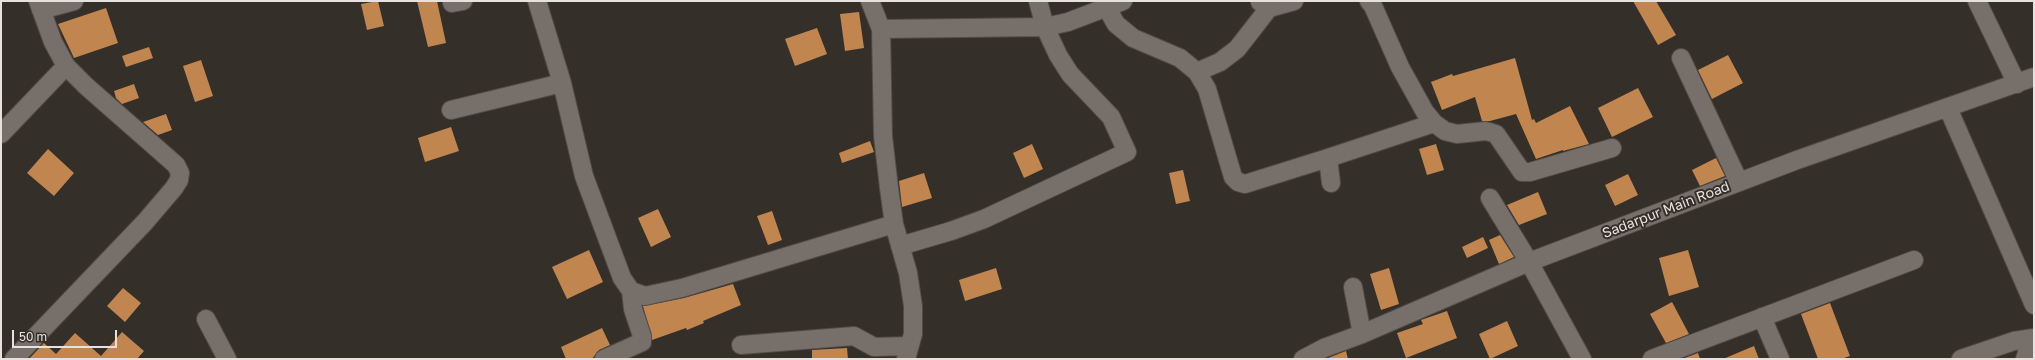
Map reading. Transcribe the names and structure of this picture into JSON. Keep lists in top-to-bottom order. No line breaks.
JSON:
{"streets":{"street":["Sadarpur Main Road"]},"scale_bar":"50 m"}
